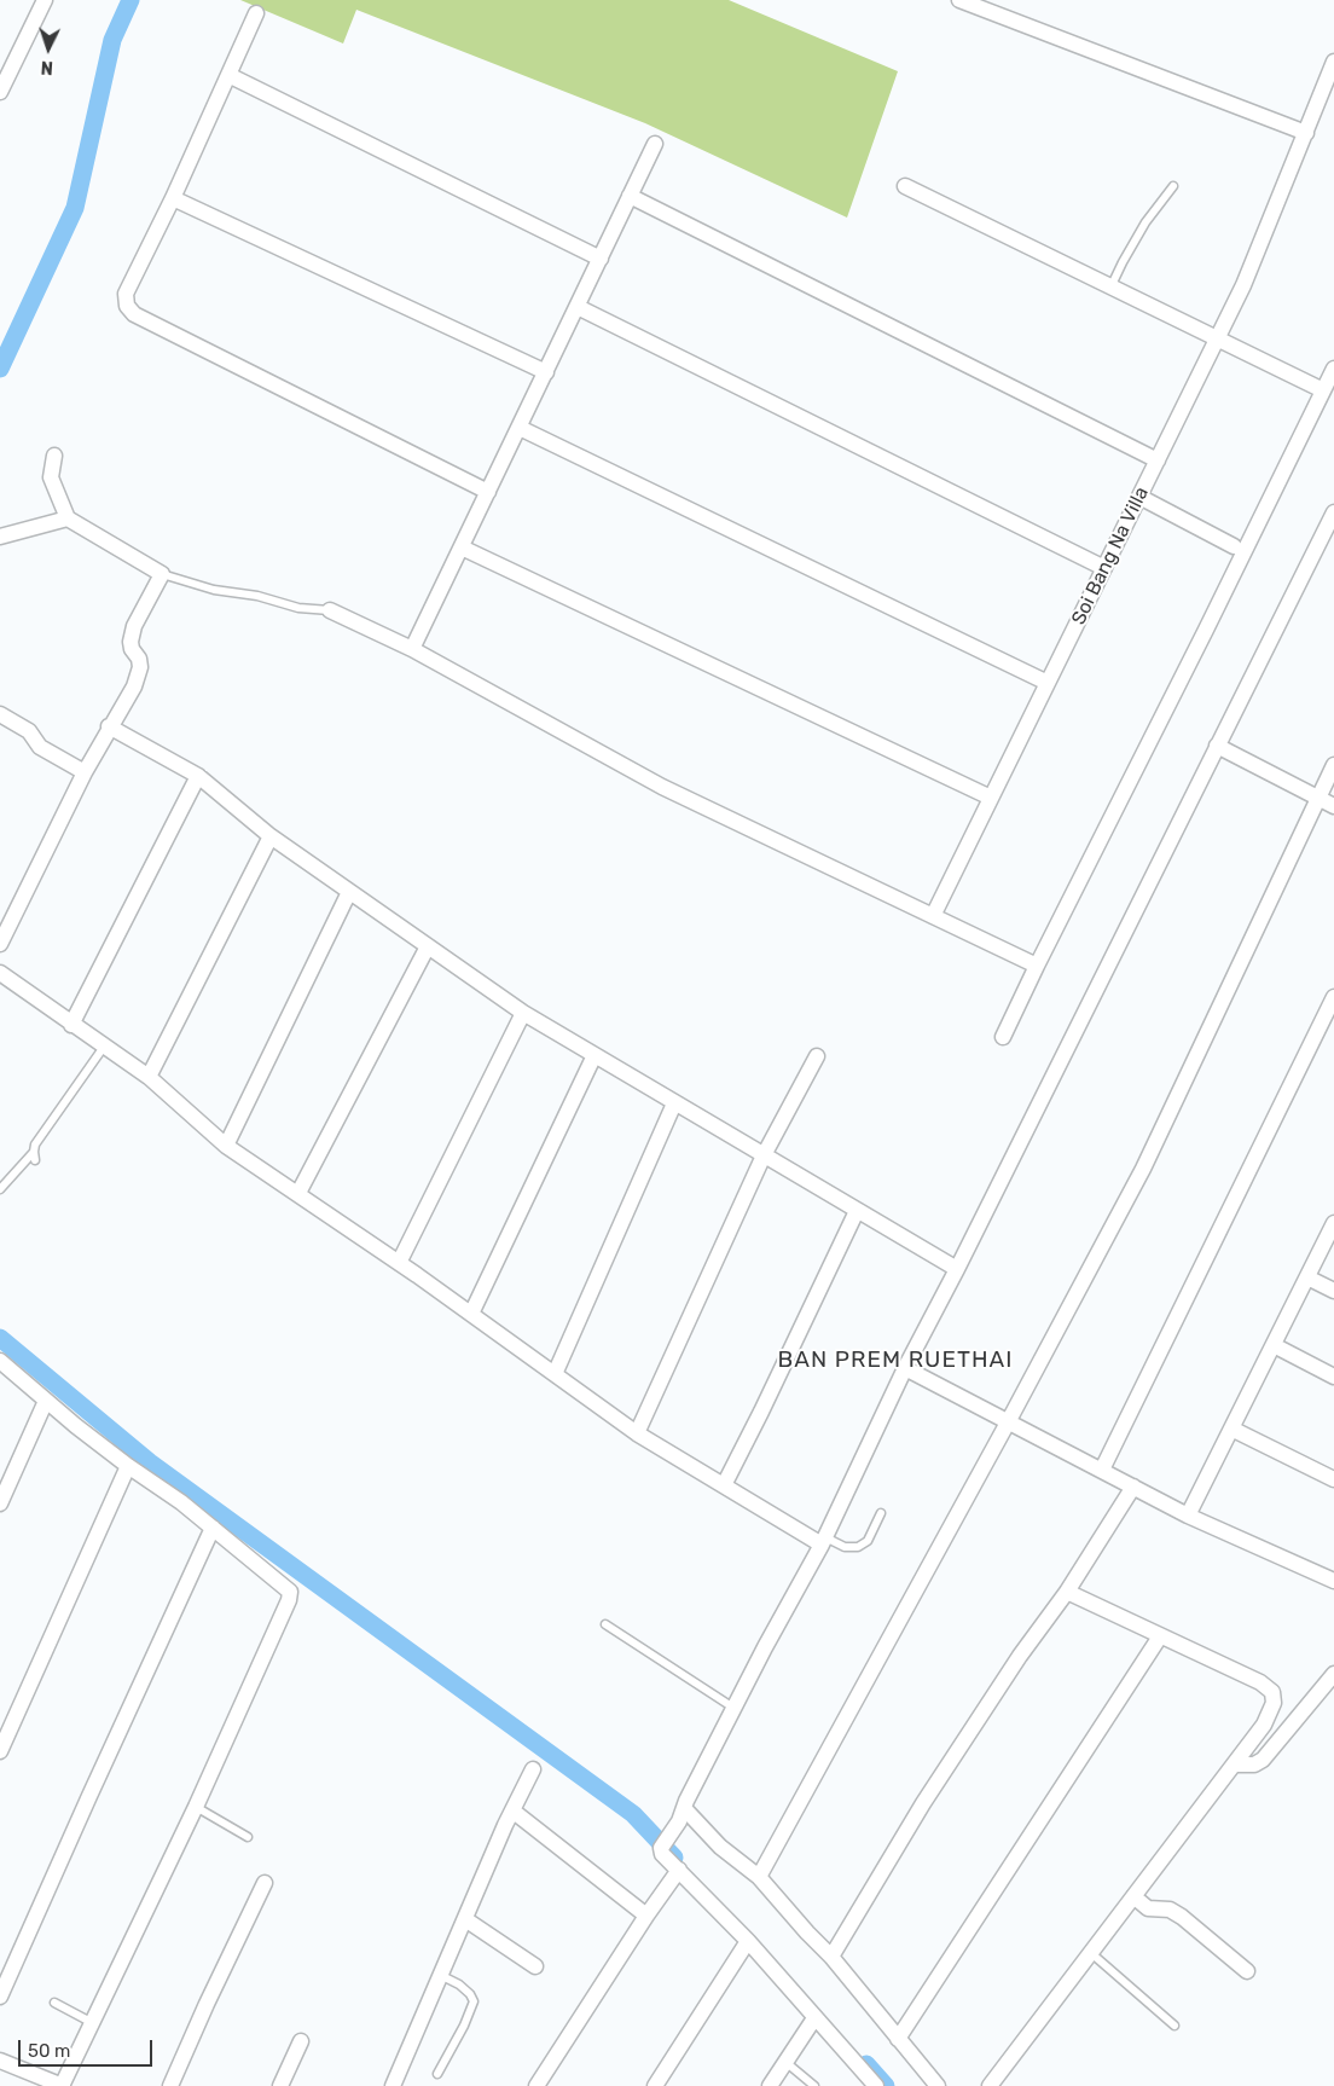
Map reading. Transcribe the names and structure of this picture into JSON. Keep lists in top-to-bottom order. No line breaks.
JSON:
{"streets":{"street":["Soi Bang Na Villa"]},"districts":["BAN PREM RUETHAI"],"scale_bar":"50 m","north":"bottom"}
